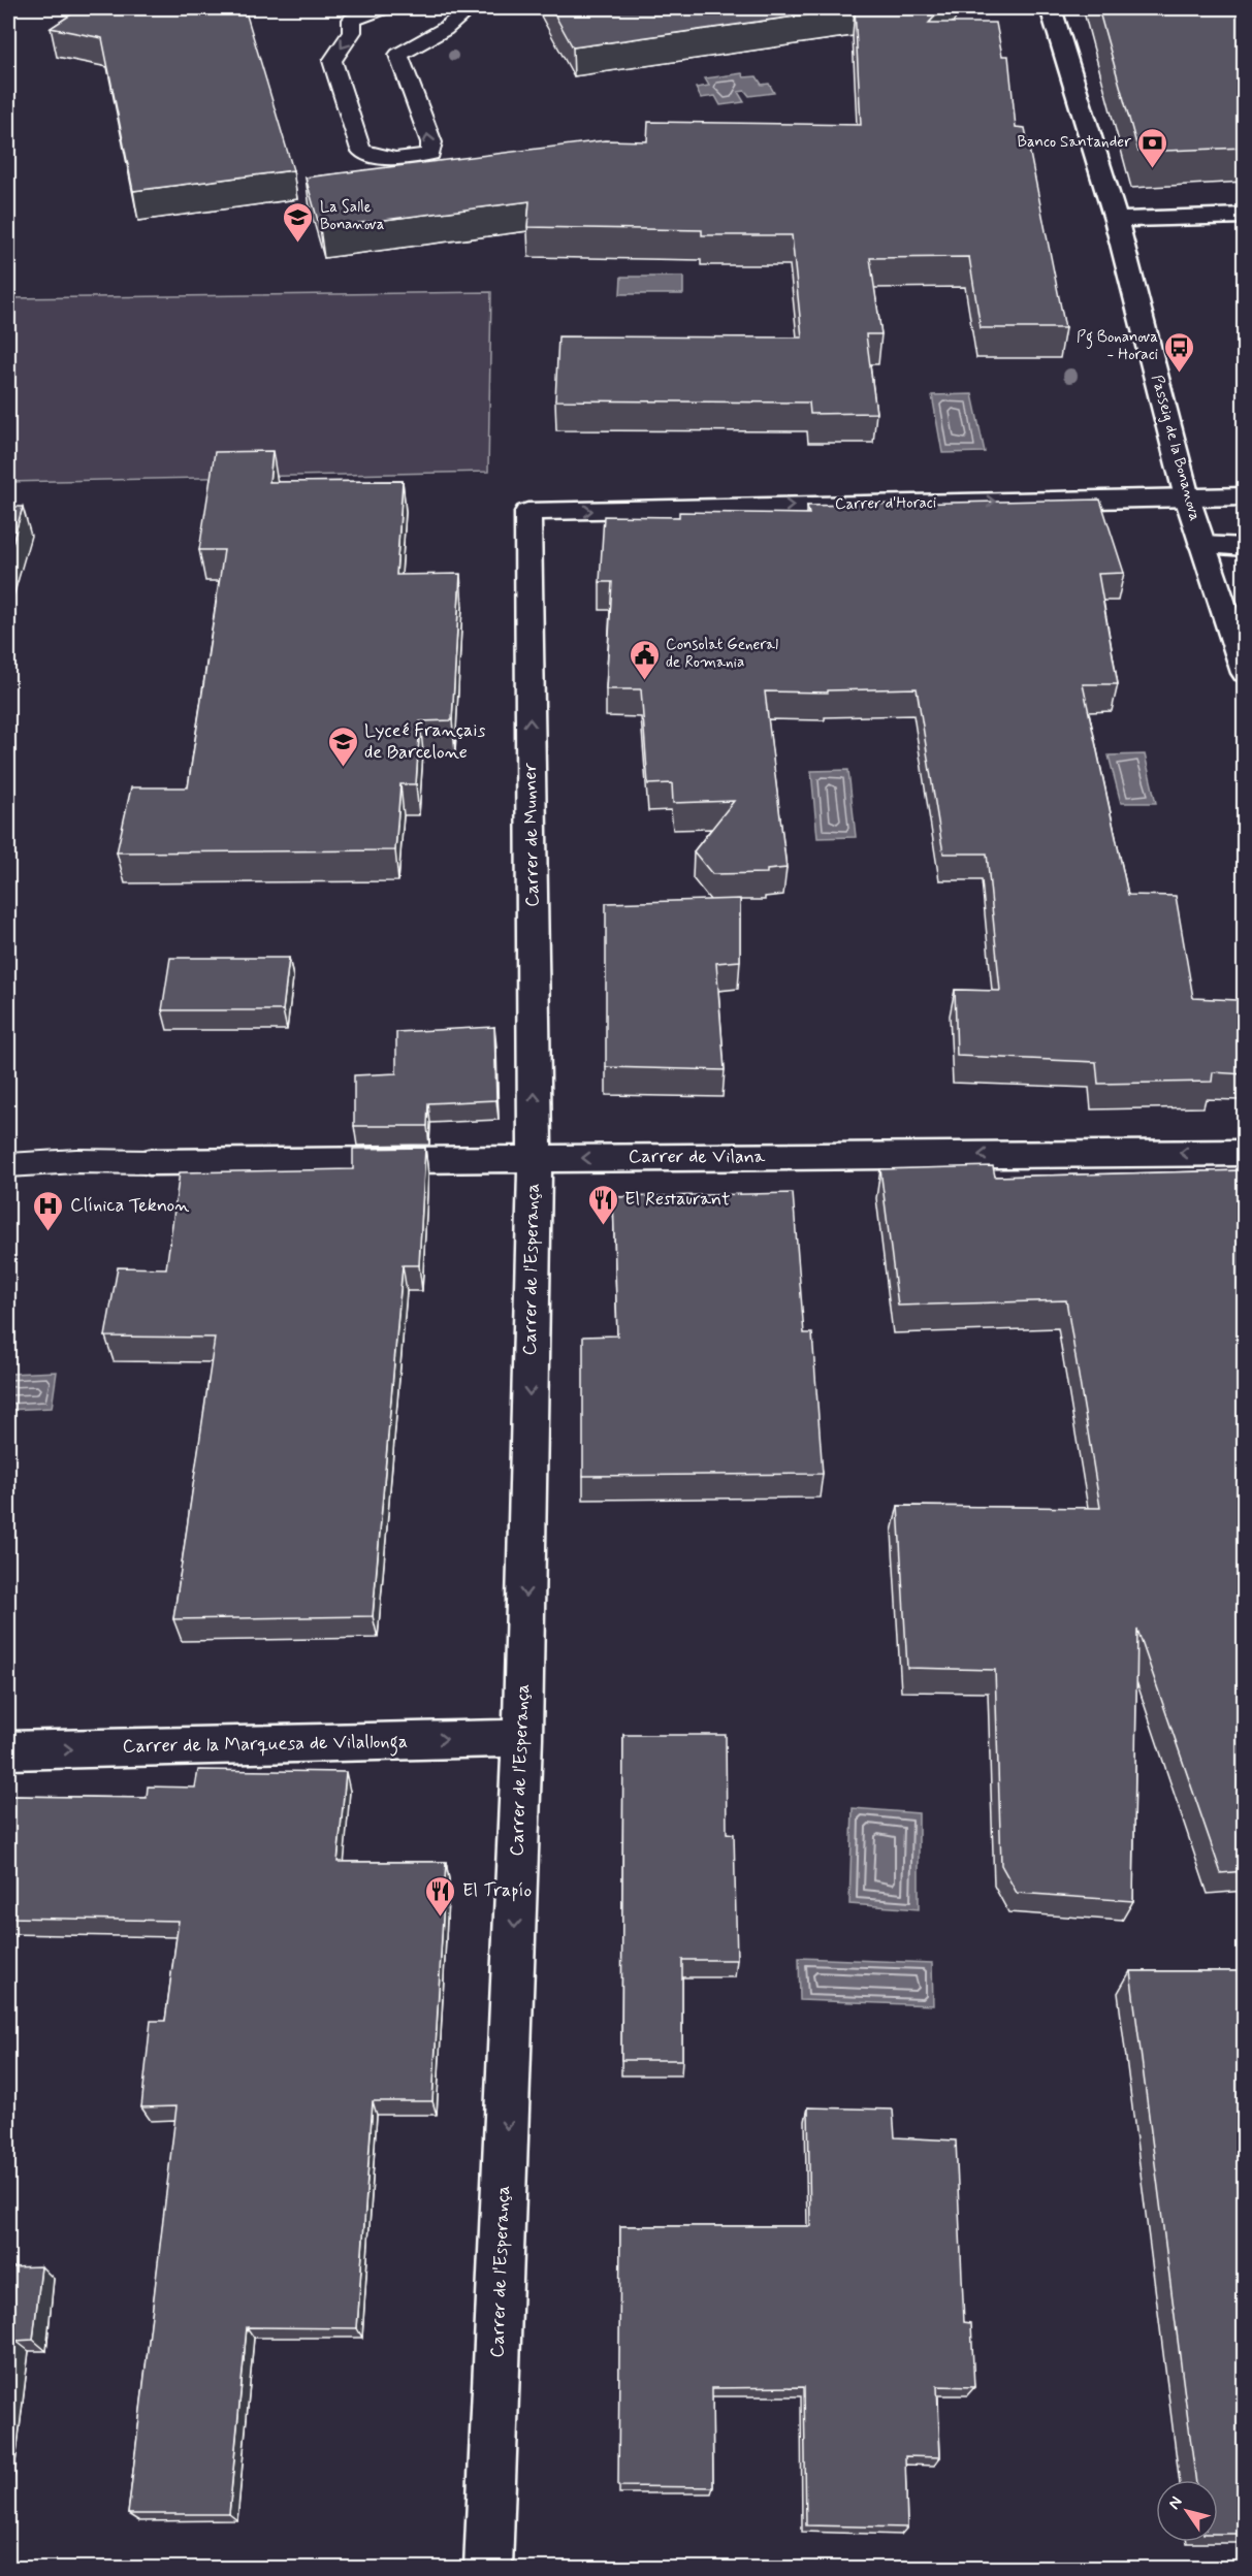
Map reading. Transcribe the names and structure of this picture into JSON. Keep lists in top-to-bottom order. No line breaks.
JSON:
{"streets":{"street":["Passeig de la Bonanova","Carrer d'Horaci","Carrer de Munner","Carrer de Vilana","Carrer de l'Esperança","Carrer de la Marquesa de Vilallonga"]},"crossings":[["Passeig de la Bonanova","Carrer d'Horaci"],["Carrer d'Horaci","Carrer de Munner"],["Carrer de Munner","Carrer de Vilana"],["Carrer de Munner","Carrer de l'Esperança"],["Carrer de Vilana","Carrer de l'Esperança"],["Carrer de l'Esperança","Carrer de la Marquesa de Vilallonga"]],"one_way":["Carrer d'Horaci","Carrer de Munner","Carrer de Vilana","Carrer de l'Esperança","Carrer de la Marquesa de Vilallonga"],"places":{"bank":["Banco Santander"],"school or university":["La Salle Bonanova","Lyceé Français de Barcelone"],"bus stop":["Pg Bonanova - Horaci"],"public building":["Consolat General de Romania"],"restaurant":["El Restaurant","El Trapío"],"hospital":["Clínica Teknon"]},"north":"top left"}
